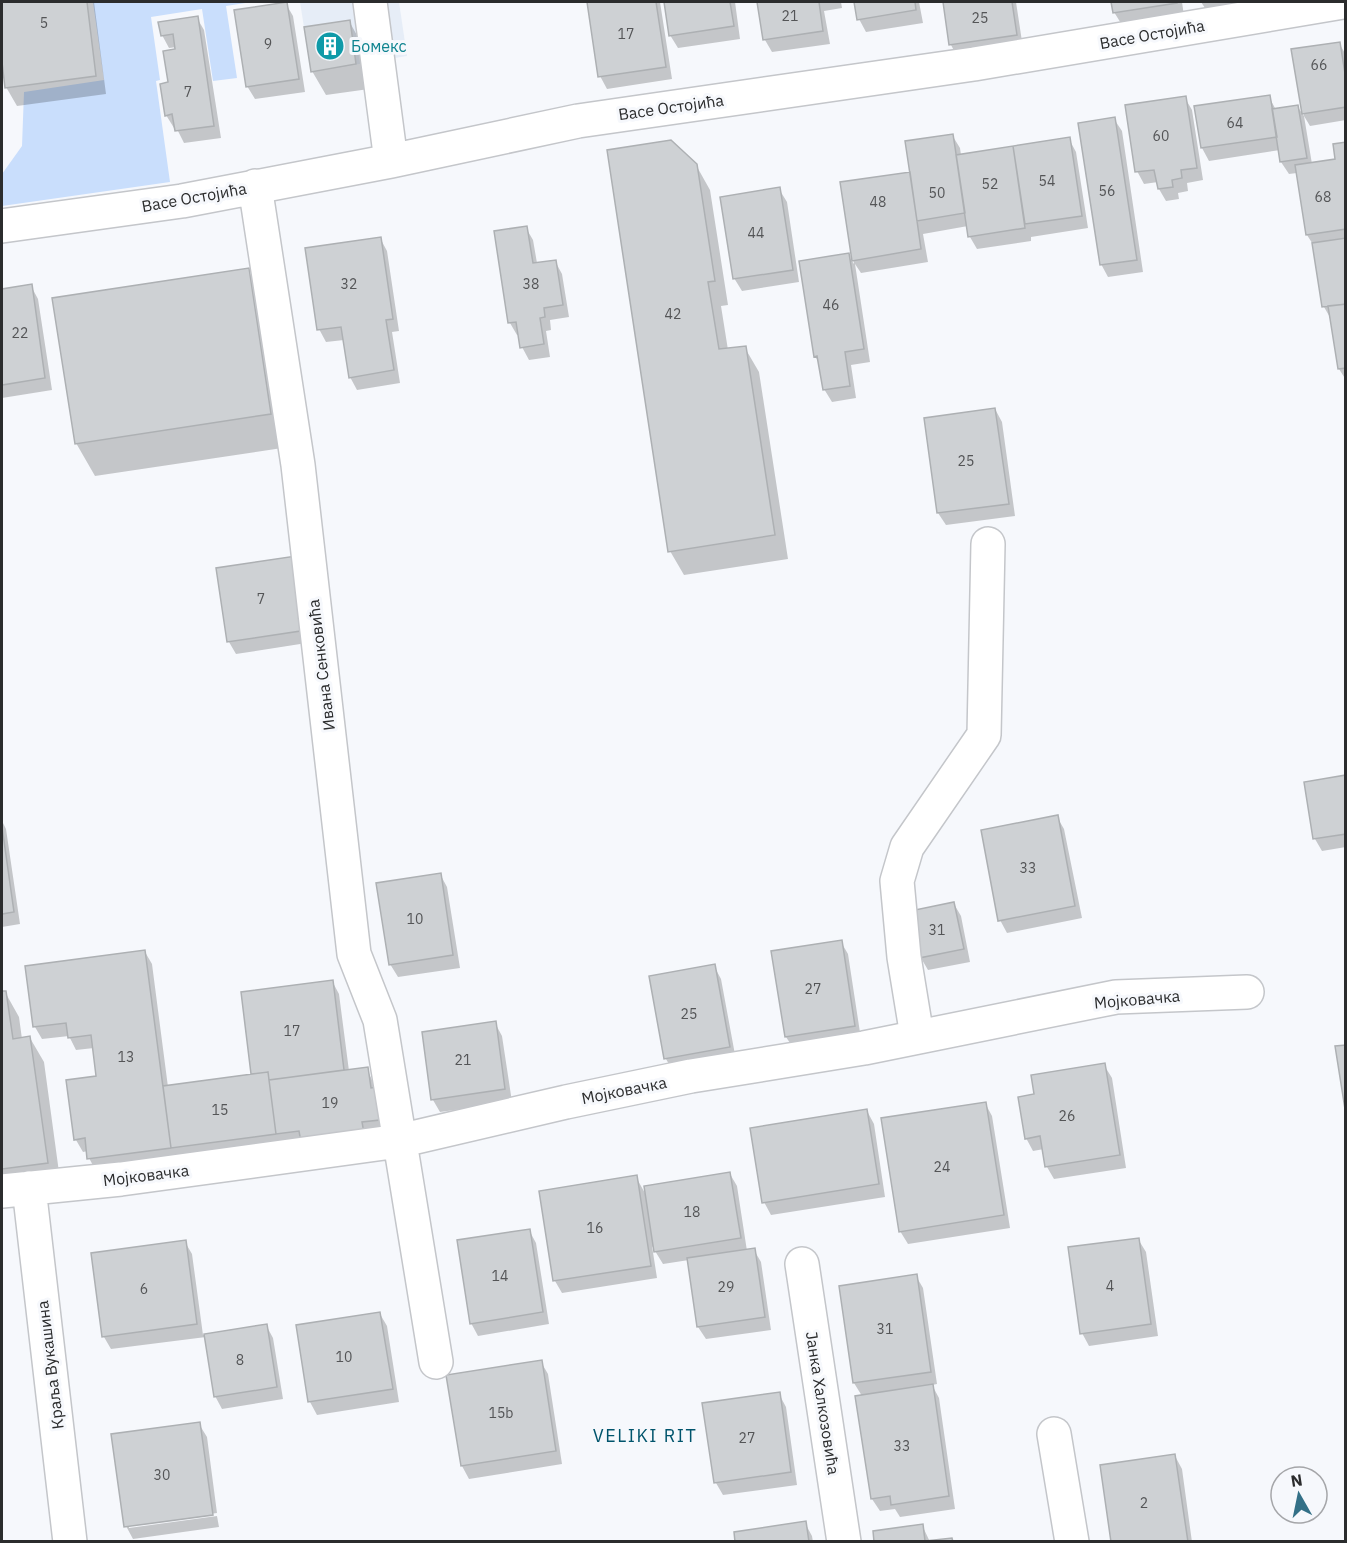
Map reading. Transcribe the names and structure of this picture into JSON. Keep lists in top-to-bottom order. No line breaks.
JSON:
{"streets":{"street":["Васе Остојића","Ивана Сенковића","Мојковачка","Краља Вукашина","Јанка Халкозовића"]},"crossings":[["Васе Остојића","Ивана Сенковића"],["Ивана Сенковића","Мојковачка"],["Мојковачка","Краља Вукашина"]],"districts":["VELIKI RIT"],"places":{"building":["Бомекс"]},"house_numbers":["21","25","5","17","9","66","7","64","60","54","52","56","50","68","48","44","32","38","46","42","22","25","7","33","10","31","27","25","17","13","21","19","15","26","24","18","16","14","4","29","6","31","10","8","15b","27","33","30","2"],"north":"top"}
